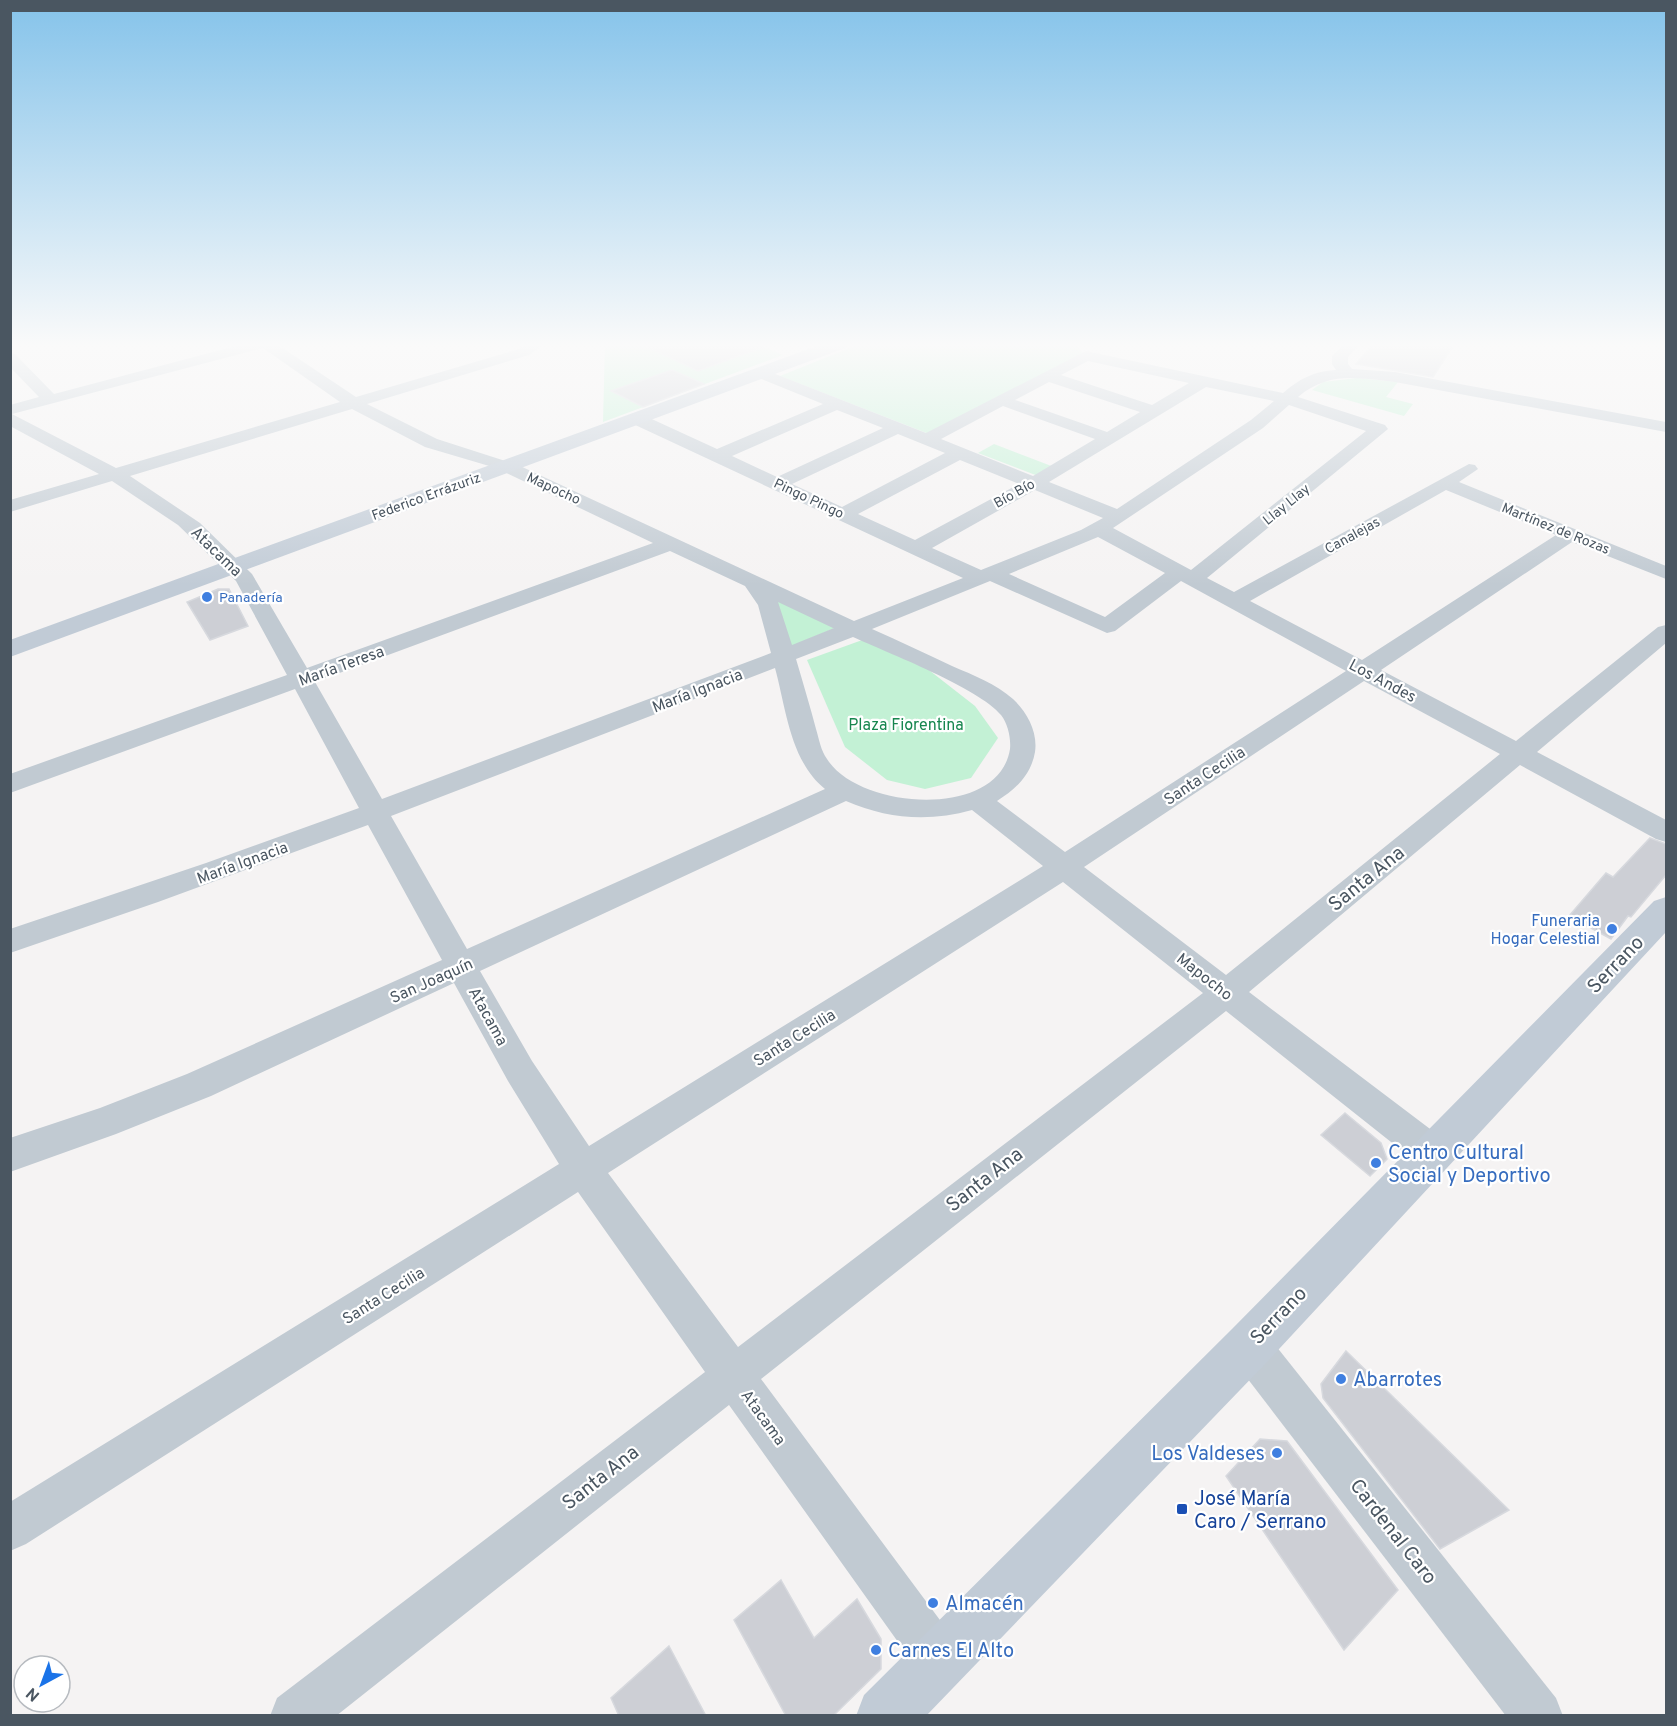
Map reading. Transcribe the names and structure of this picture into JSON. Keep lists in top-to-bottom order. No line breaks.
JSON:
{"streets":{"street":["Mapocho","Bío Bío","Federico Errázuriz","Pingo Pingo","Llay Llay","Martínez de Rozas","Canalejas","Atacama","María Teresa","Los Andes","María Ignacia","Santa Cecilia","Santa Ana","Serrano","San Joaquín","Cardenal Caro"]},"crossings":[["Mapocho","Federico Errázuriz"],["Mapocho","María Teresa"],["Mapocho","María Ignacia"],["Mapocho","Santa Cecilia"],["Mapocho","Santa Ana"],["Mapocho","Serrano"],["Mapocho","San Joaquín"],["Bío Bío","Pingo Pingo"],["Federico Errázuriz","Atacama"],["Pingo Pingo","Llay Llay"],["Pingo Pingo","María Ignacia"],["Llay Llay","Los Andes"],["Martínez de Rozas","Canalejas"],["Martínez de Rozas","Santa Cecilia"],["Canalejas","Los Andes"],["Atacama","María Teresa"],["Atacama","María Ignacia"],["Atacama","Santa Cecilia"],["Atacama","Santa Ana"],["Atacama","Serrano"],["Atacama","San Joaquín"],["Los Andes","María Ignacia"],["Los Andes","Santa Cecilia"],["Los Andes","Santa Ana"],["Serrano","Cardenal Caro"]],"parks":["Plaza Fiorentina"],"places":{"other":["Panadería","Funeraria Hogar Celestial","Centro Cultural Social y Deportivo","Abarrotes","Los Valdeses","Almacén","Carnes El Alto"],"transit":["José María Caro / Serrano"]},"north":"bottom left"}
